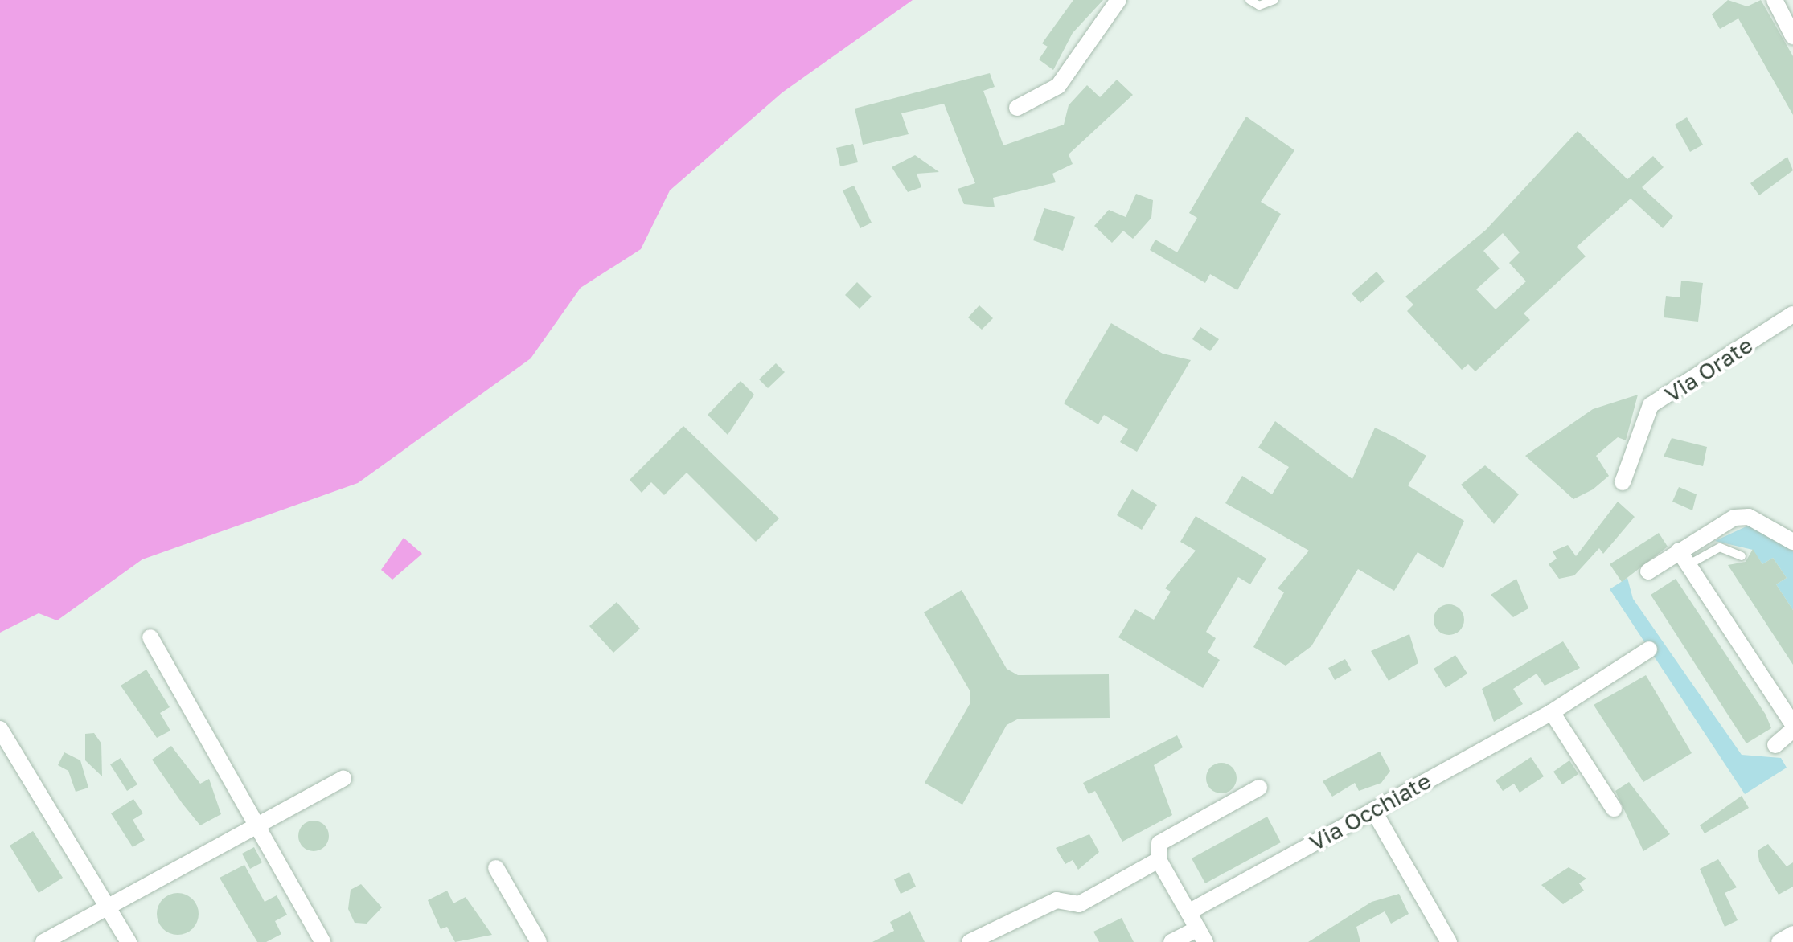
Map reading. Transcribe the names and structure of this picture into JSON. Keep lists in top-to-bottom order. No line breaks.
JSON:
{"streets":{"street":["Via Orate","Via Occhiate"]}}
